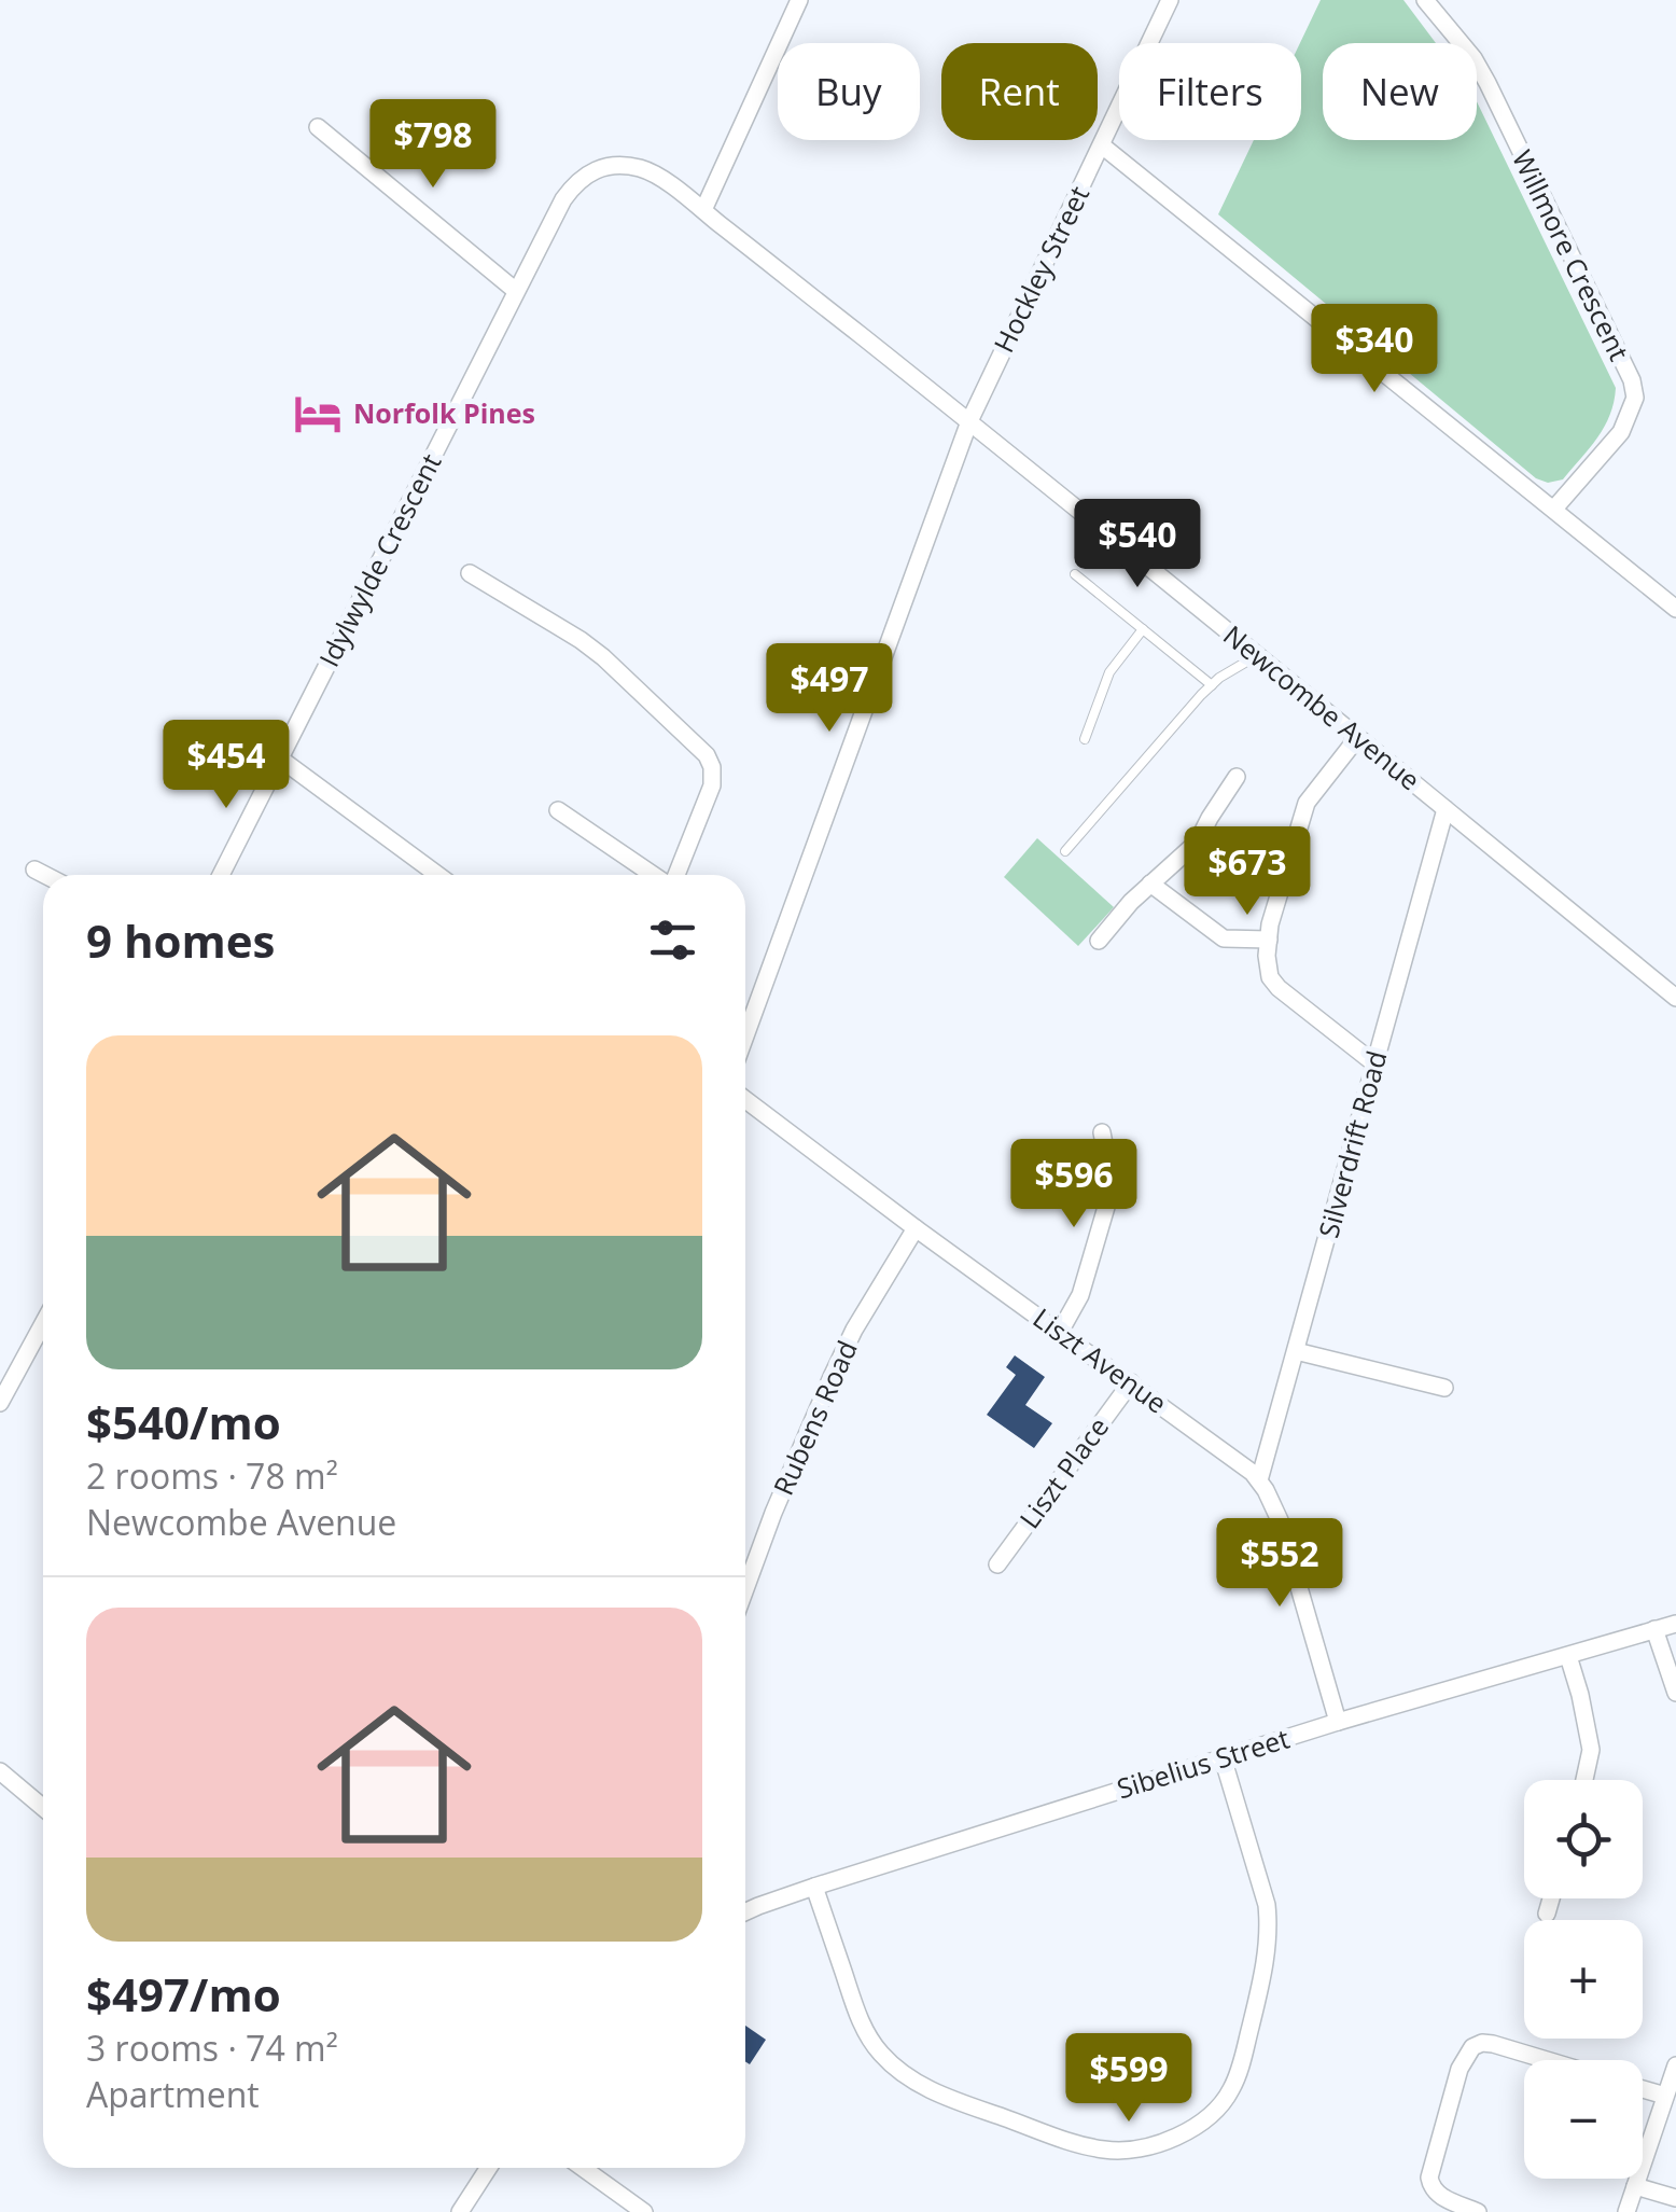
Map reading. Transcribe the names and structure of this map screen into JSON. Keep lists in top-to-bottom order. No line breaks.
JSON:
{"streets":{"street":["Willmore Crescent","Hockley Street","Idylwylde Crescent","Newcombe Avenue","Silverdrift Road","Liszt Avenue","Rubens Road","Liszt Place","Sibelius Street"]},"crossings":[["Hockley Street","Newcombe Avenue"],["Idylwylde Crescent","Newcombe Avenue"],["Newcombe Avenue","Silverdrift Road"],["Silverdrift Road","Liszt Avenue"],["Liszt Avenue","Rubens Road"],["Liszt Avenue","Liszt Place"],["Liszt Avenue","Sibelius Street"]],"places":{"hotel":["Norfolk Pines"]},"page":{"chip":["Buy","Rent","Filters","New"],"price":["$798","$340","$540","$497","$454","$673","$596","$552","$599"],"heading":"9 homes","list":[{"name":"$540/mo","note":"2 rooms · 78 m² · Newcombe Avenue"},{"name":"$497/mo","note":"3 rooms · 74 m² · Apartment"}],"map_buttons":["+","−"]}}
